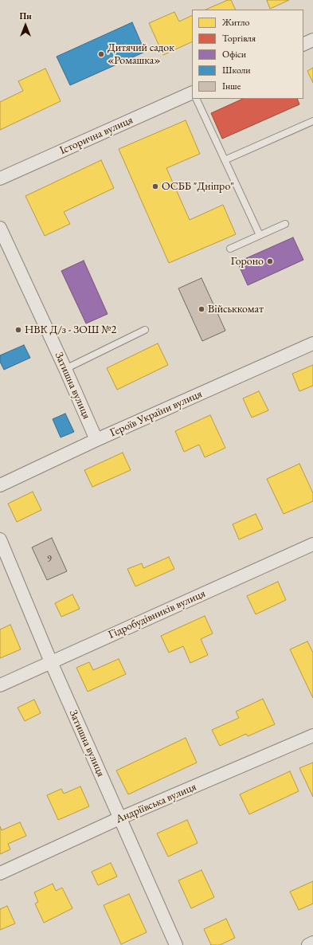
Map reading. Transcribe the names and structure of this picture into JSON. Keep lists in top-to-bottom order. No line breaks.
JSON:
{"streets":{"street":["Історична вулиця","Затишна вулиця","Героїв України вулиця","Гідробудівників вулиця","Андріївська вулиця"]},"crossings":[["Затишна вулиця","Героїв України вулиця"],["Затишна вулиця","Гідробудівників вулиця"],["Затишна вулиця","Андріївська вулиця"]],"places":["Дитячий садок «Ромашка»","ОСББ \"Днiпро\"","Гороно","Військкомат","НВК Д/з - ЗОШ №2"],"house_numbers":["9"],"legend":["Житло","Торгівля","Офіси","Школи","Інше"],"north":"top"}
